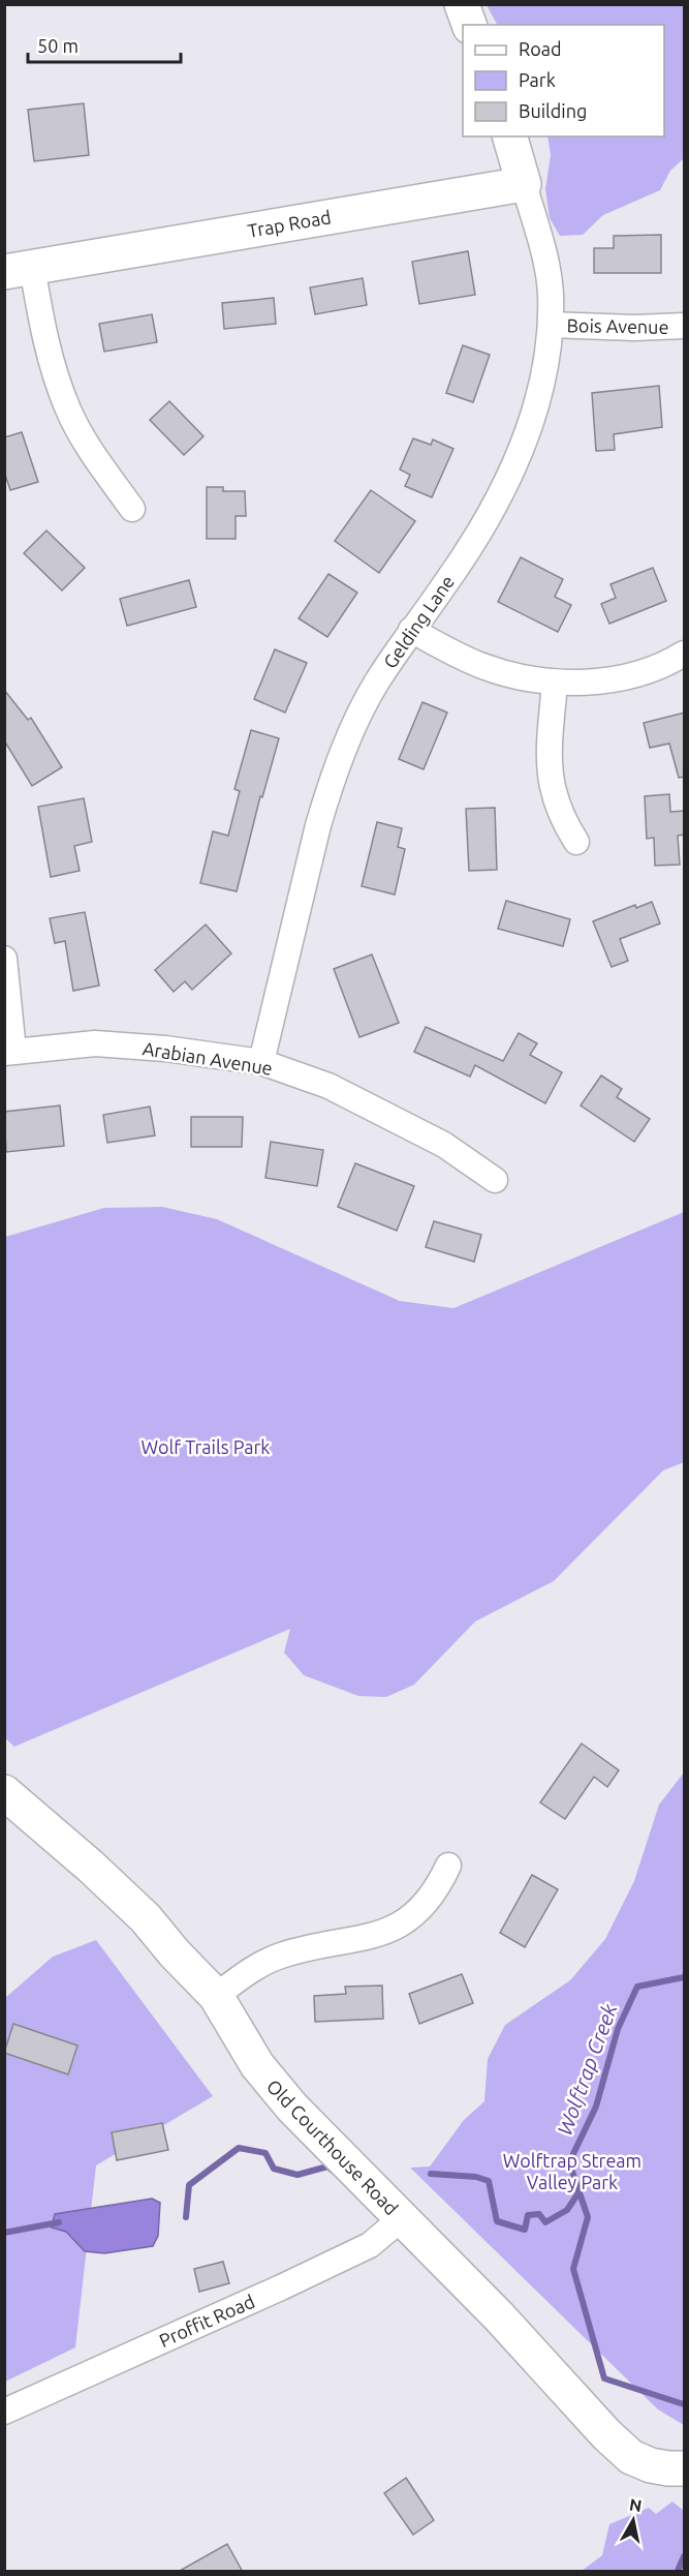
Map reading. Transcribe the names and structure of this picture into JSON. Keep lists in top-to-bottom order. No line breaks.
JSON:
{"streets":{"street":["Trap Road","Bois Avenue","Gelding Lane","Arabian Avenue","Old Courthouse Road","Proffit Road"]},"crossings":[["Trap Road","Gelding Lane"],["Bois Avenue","Gelding Lane"],["Gelding Lane","Arabian Avenue"],["Old Courthouse Road","Proffit Road"]],"water":["Wolftrap Creek"],"parks":["Wolf Trails Park","Wolftrap Stream Valley Park"],"legend":["Road","Park","Building"],"scale_bar":"50 m","north":"top"}
